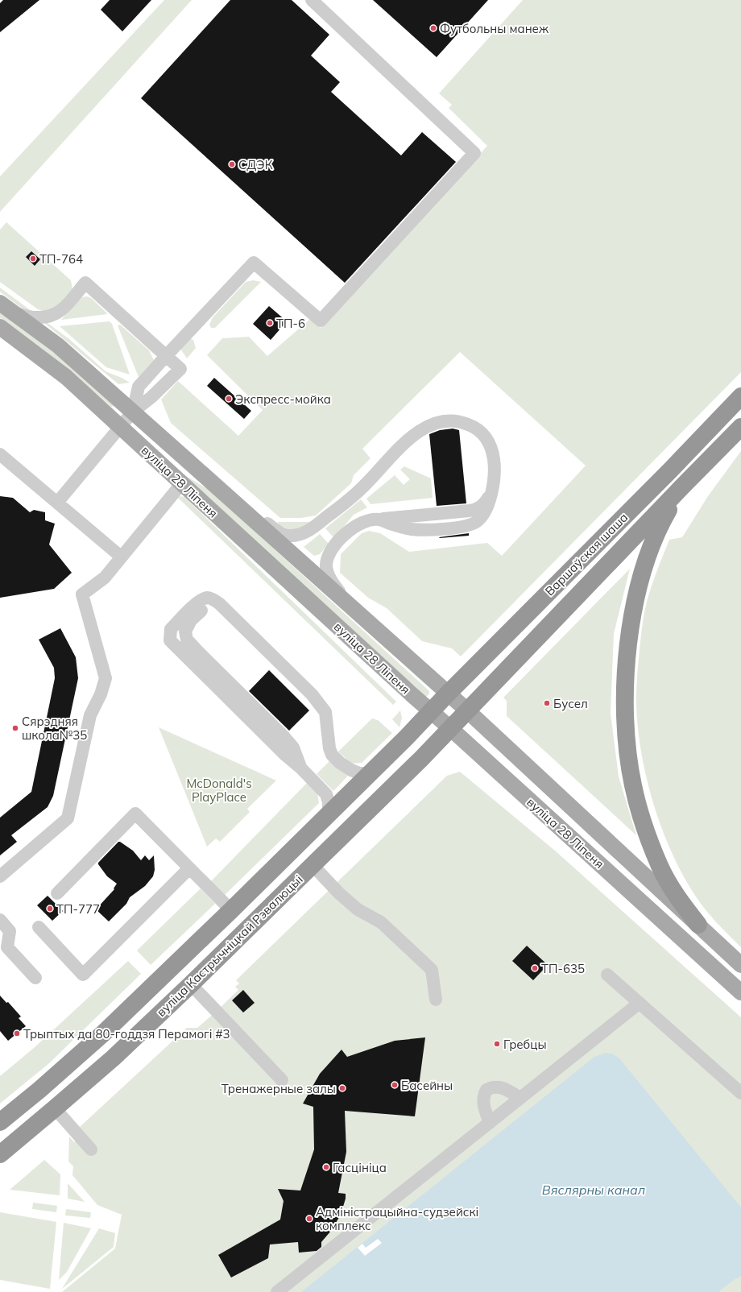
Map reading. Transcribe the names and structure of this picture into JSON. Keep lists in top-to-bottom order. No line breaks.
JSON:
{"streets":{"highway":["Варшаўская шаша","вуліца Кастрычніцкай Рэвалюцыі"],"main road":["вуліца 28 Ліпеня"]},"crossings":[["вуліца 28 Ліпеня","Варшаўская шаша"],["вуліца 28 Ліпеня","вуліца Кастрычніцкай Рэвалюцыі"],["Варшаўская шаша","вуліца Кастрычніцкай Рэвалюцыі"]],"water":["Вяслярны канал"],"parks":["McDonald's PlayPlace"],"places":["Футбольны манеж","СДЭК","ТП-764","ТП-6","Экспресс-мойка","Бусел","Сярэдняя школа№35","ТП-777","ТП-635","Трыптых да 80-годдзя Перамогі #3","Гребцы","Басейны","Тренажерные залы","Гасцініца","Адміністрацыйна-судзейскі комплекс"]}
